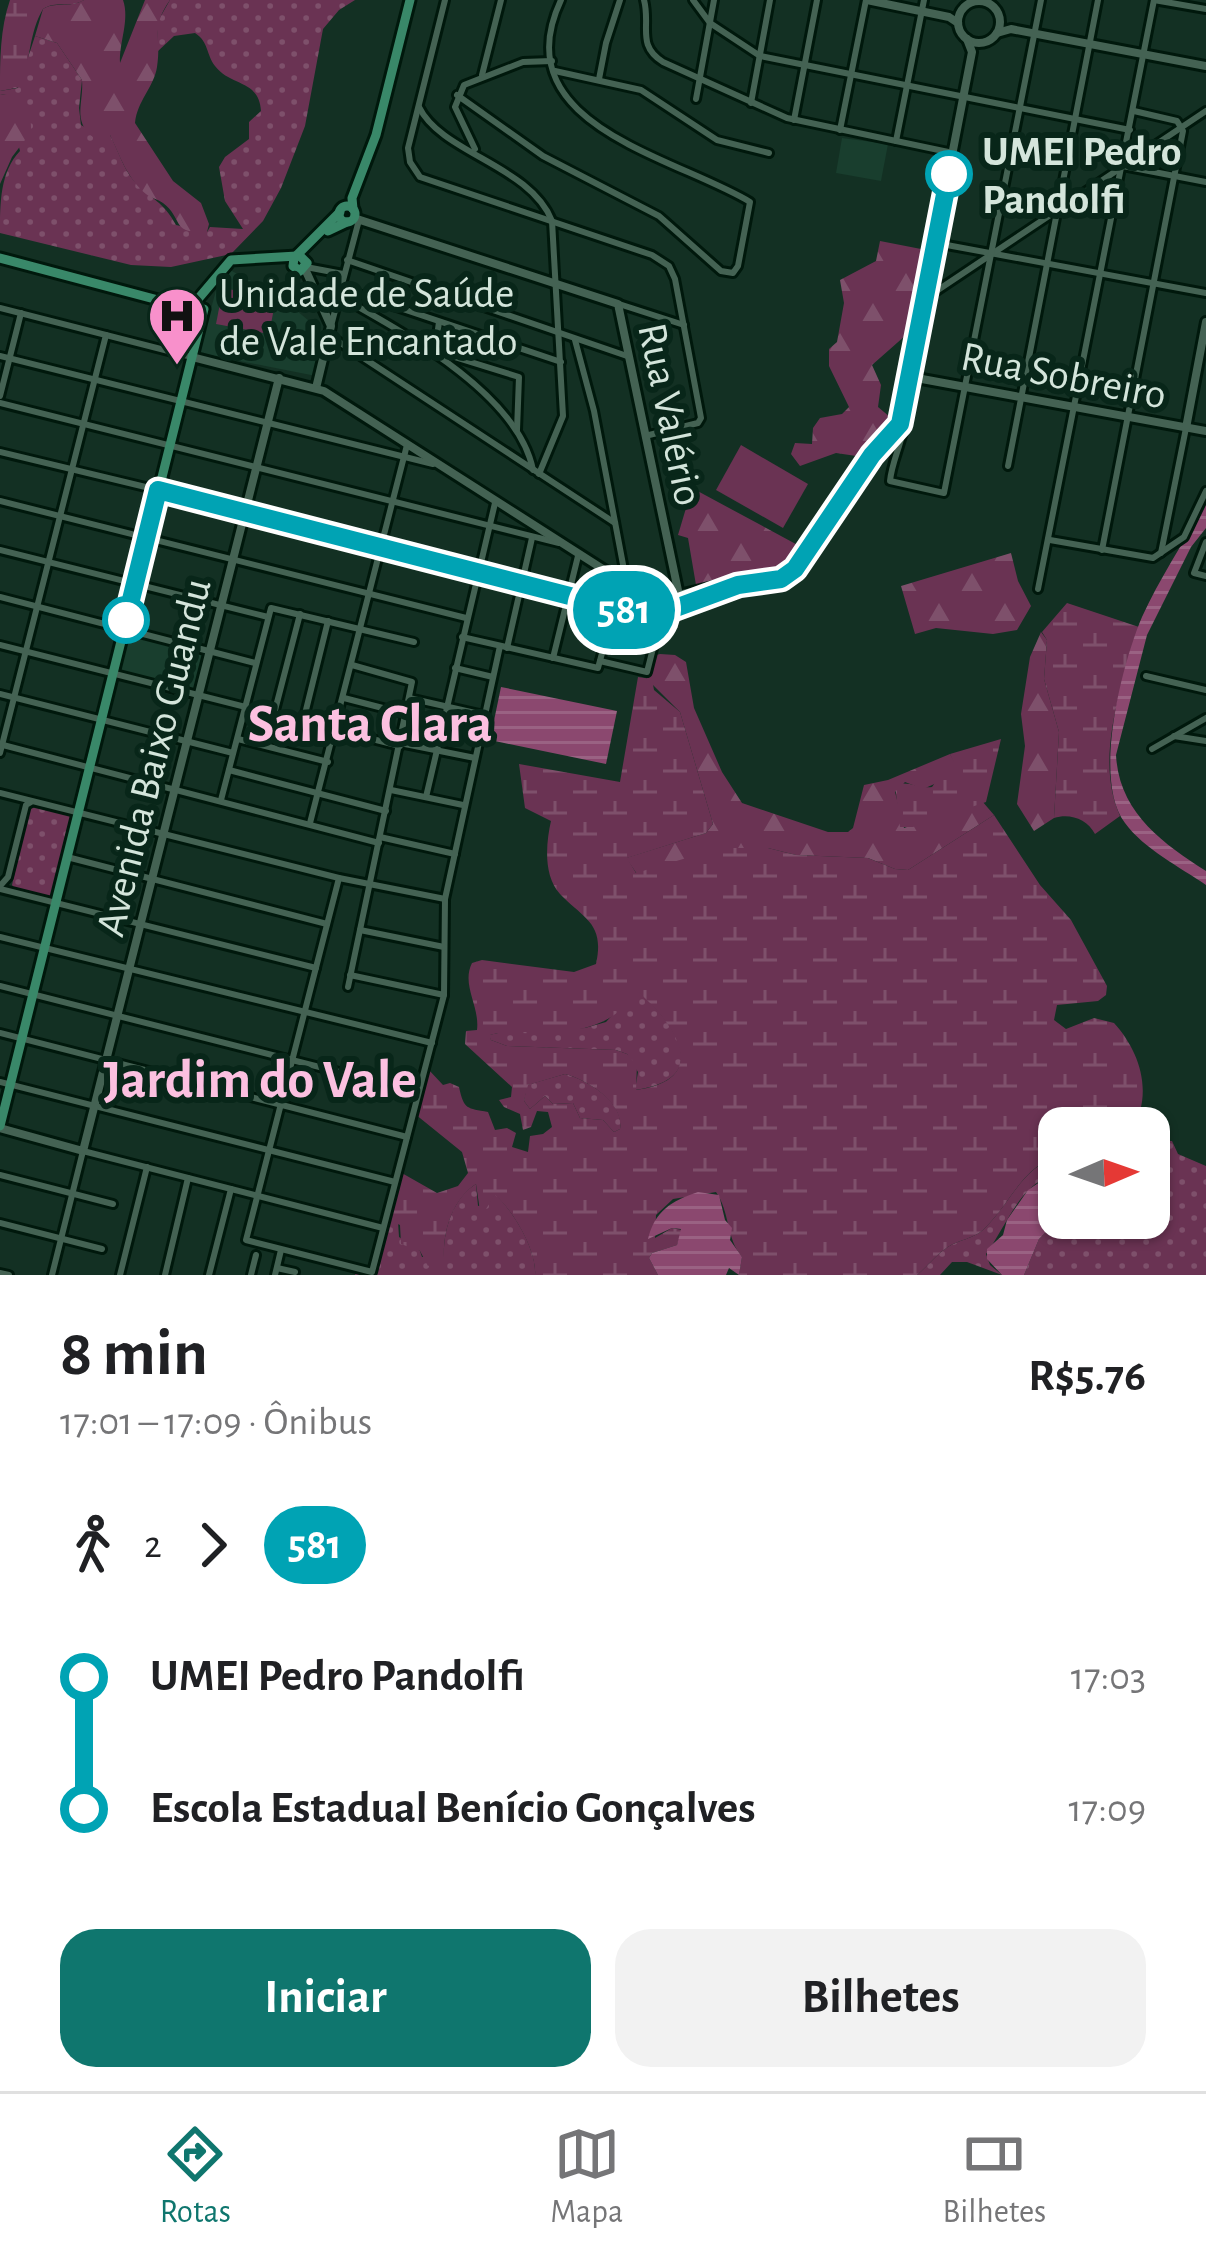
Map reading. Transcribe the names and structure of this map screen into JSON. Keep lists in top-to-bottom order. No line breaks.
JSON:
{"streets":{"street":["Rua Sobreiro","Rua Valério","Avenida Baixo Guandu"]},"districts":["Santa Clara","Jardim do Vale"],"places":{"other":["UMEI Pedro Pandolfi"],"hospital":["Unidade de Saúde de Vale Encantado"]},"lines":["bus line 581"],"north":"right","page":{"on_map":"581","heading":["8 min","17:01 – 17:09 · Ônibus","R$5.76"],"legs":["2","581"],"list":[{"name":"UMEI Pedro Pandolfi","value":"17:03"},{"name":"Escola Estadual Benício Gonçalves","value":"17:09"}],"buttons":["Iniciar","Bilhetes"],"tabs":["Rotas","Mapa","Bilhetes"]}}
